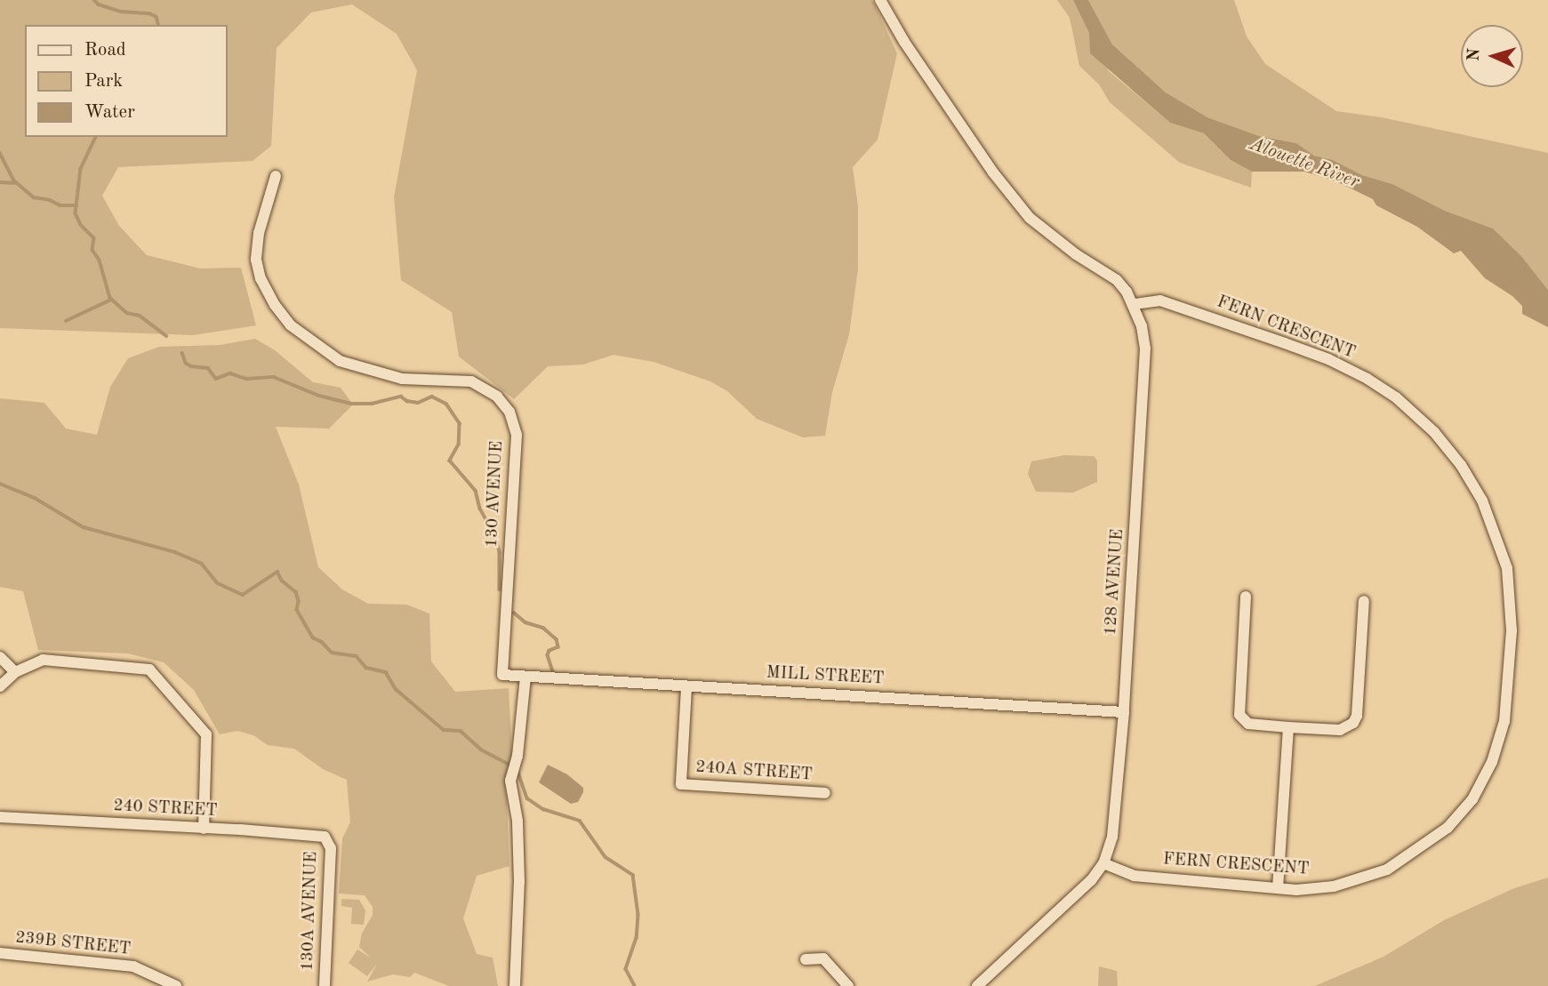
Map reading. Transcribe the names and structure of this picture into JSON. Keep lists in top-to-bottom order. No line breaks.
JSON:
{"streets":{"street":["FERN CRESCENT","130 AVENUE","128 AVENUE","MILL STREET","240A STREET","240 STREET","130A AVENUE","239B STREET"]},"crossings":[["FERN CRESCENT","128 AVENUE"],["130 AVENUE","MILL STREET"],["128 AVENUE","MILL STREET"],["MILL STREET","240A STREET"],["240 STREET","130A AVENUE"]],"water":["Alouette River"],"legend":["Road","Park","Water"],"north":"left"}
